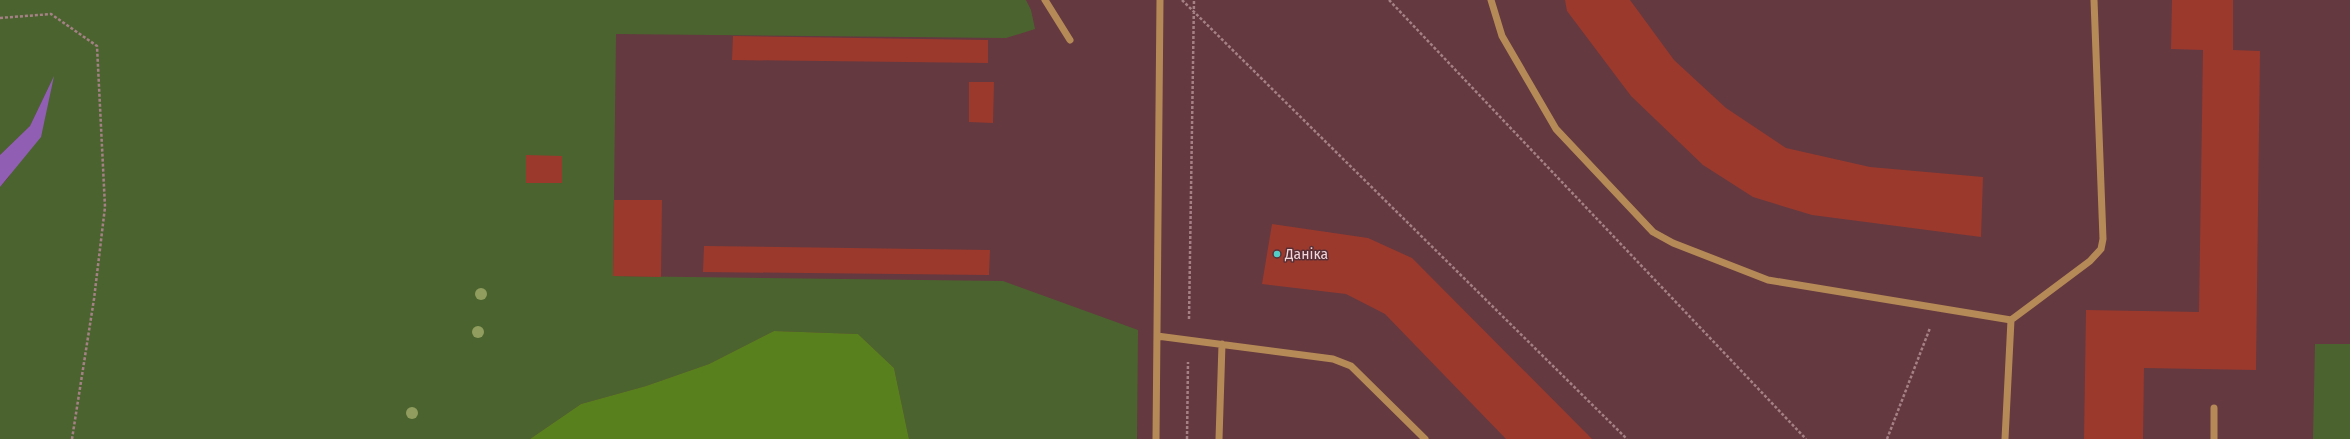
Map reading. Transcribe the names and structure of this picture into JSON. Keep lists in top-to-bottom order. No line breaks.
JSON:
{"places":["Даніка"]}
